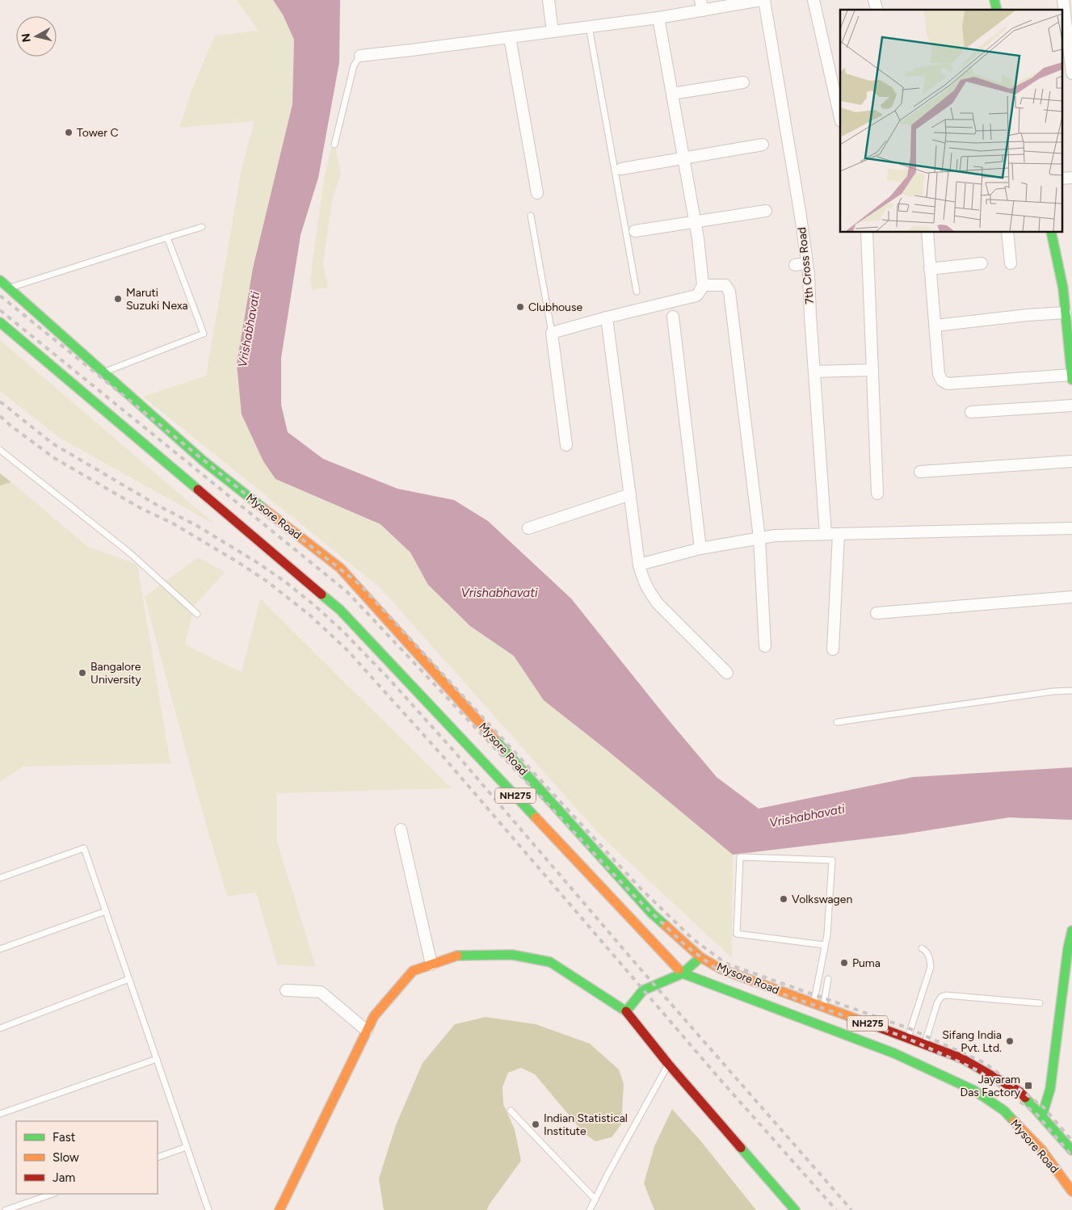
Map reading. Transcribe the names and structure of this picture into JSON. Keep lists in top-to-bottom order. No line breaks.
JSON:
{"streets":{"main road":["Mysore Road","NH275"],"street":["7th Cross Road"]},"water":["Vrishabhavati"],"places":{"other":["Tower C","Maruti Suzuki Nexa","Clubhouse","Bangalore University","Volkswagen","Puma","Sifang India Pvt. Ltd.","Indian Statistical Institute"],"transit":["Jayaram Das Factory"]},"legend":["Fast","Slow","Jam"],"north":"left"}
